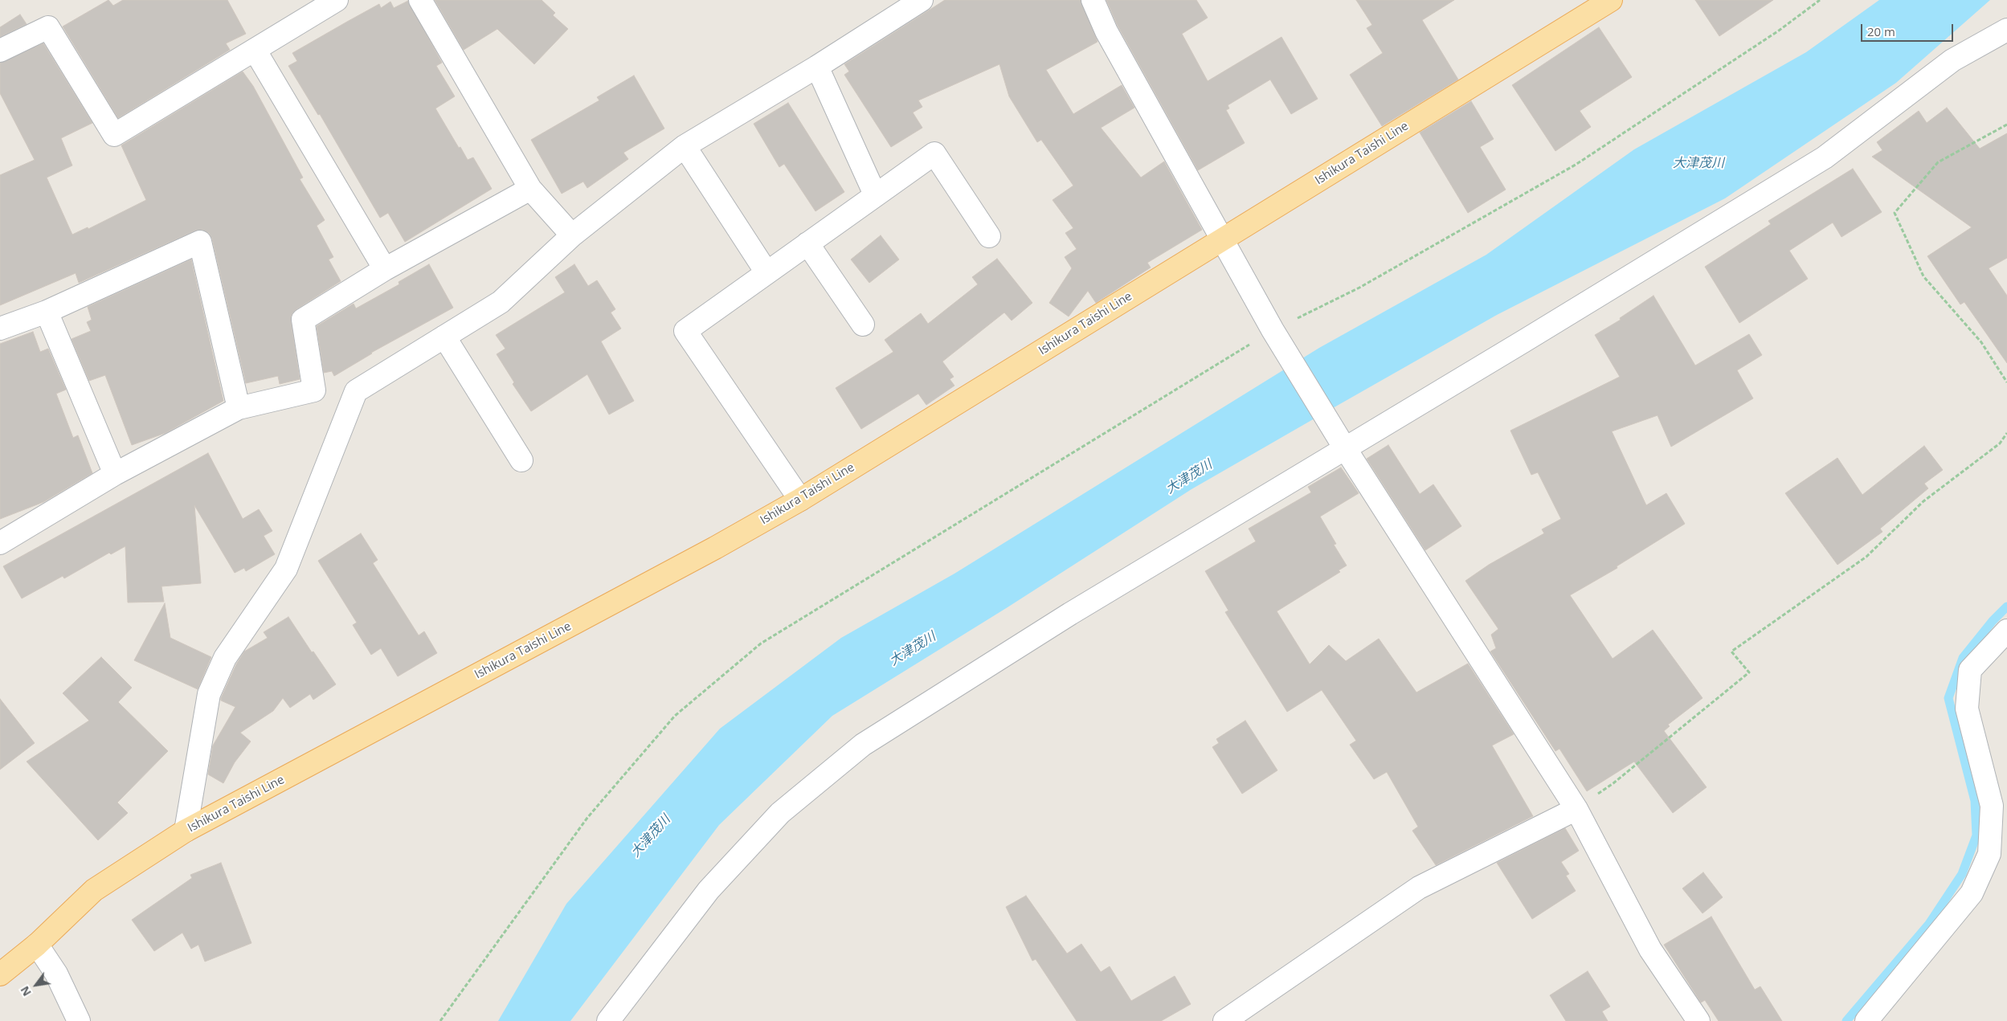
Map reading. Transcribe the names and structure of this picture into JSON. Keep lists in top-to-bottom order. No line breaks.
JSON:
{"streets":{"main road":["Ishikura Taishi Line"]},"water":["大津茂川"],"scale_bar":"20 m","north":"bottom left"}
